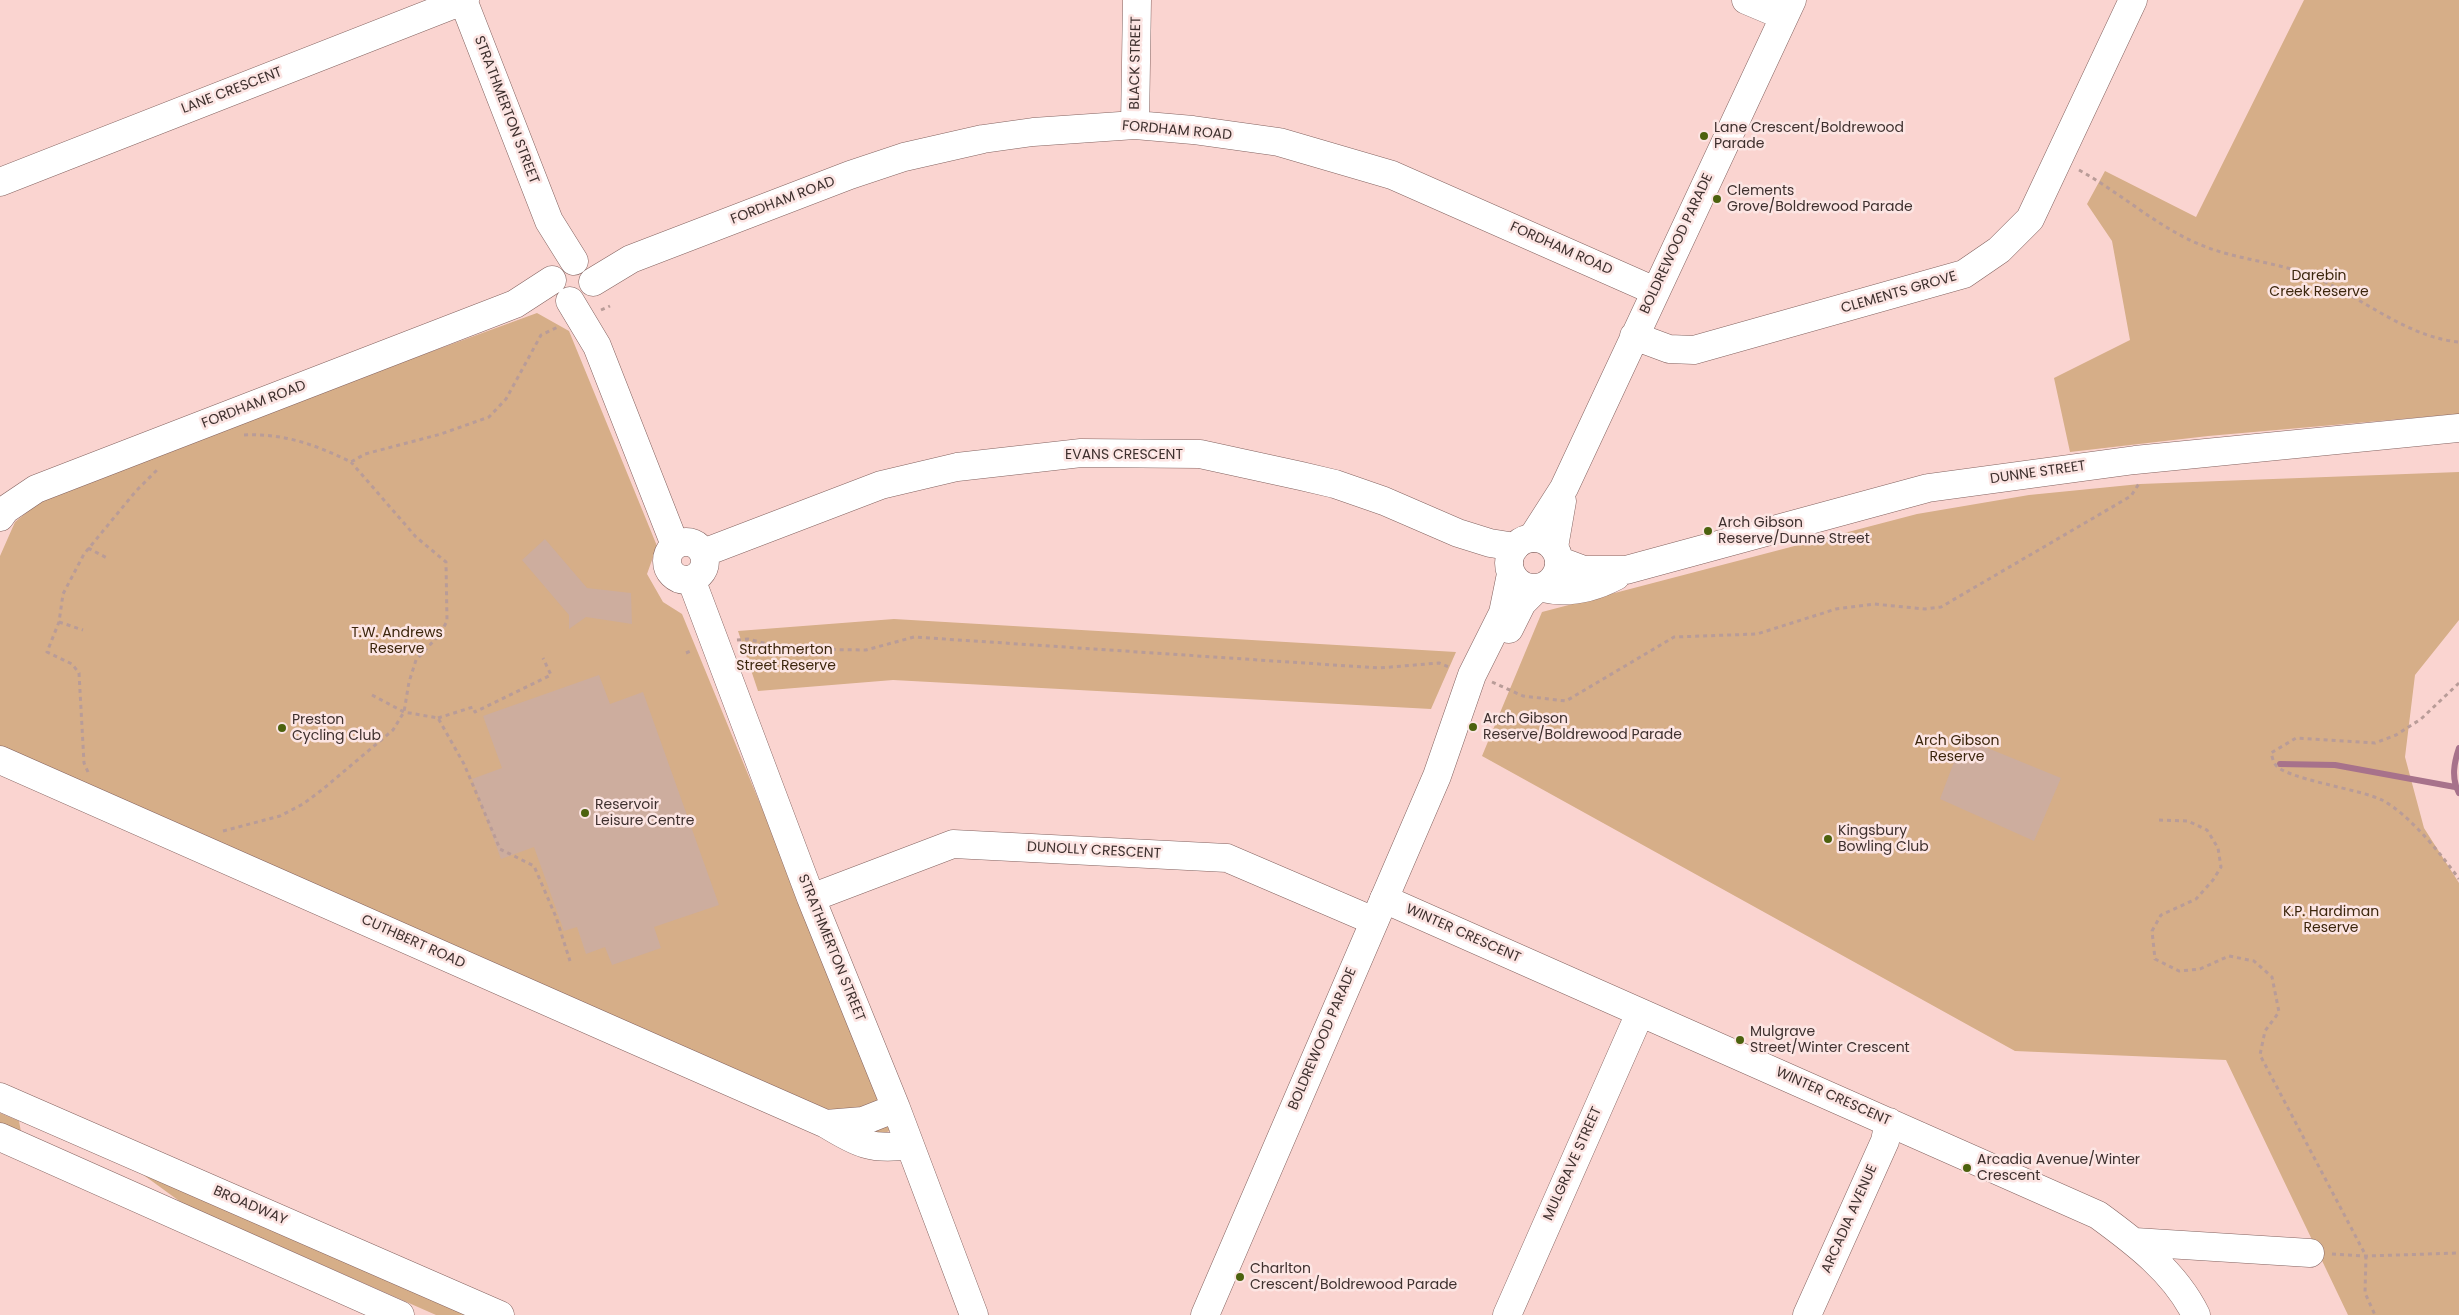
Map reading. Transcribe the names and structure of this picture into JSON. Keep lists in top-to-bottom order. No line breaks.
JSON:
{"streets":{"street":["BLACK STREET","LANE CRESCENT","STRATHMERTON STREET","FORDHAM ROAD","BOLDREWOOD PARADE","CLEMENTS GROVE","EVANS CRESCENT","DUNNE STREET","DUNOLLY CRESCENT","WINTER CRESCENT","CUTHBERT ROAD","MULGRAVE STREET","BROADWAY","ARCADIA AVENUE"]},"crossings":[["BLACK STREET","FORDHAM ROAD"],["LANE CRESCENT","STRATHMERTON STREET"],["STRATHMERTON STREET","FORDHAM ROAD"],["STRATHMERTON STREET","EVANS CRESCENT"],["STRATHMERTON STREET","DUNOLLY CRESCENT"],["STRATHMERTON STREET","CUTHBERT ROAD"],["FORDHAM ROAD","BOLDREWOOD PARADE"],["BOLDREWOOD PARADE","CLEMENTS GROVE"],["BOLDREWOOD PARADE","EVANS CRESCENT"],["BOLDREWOOD PARADE","DUNNE STREET"],["BOLDREWOOD PARADE","DUNOLLY CRESCENT"],["BOLDREWOOD PARADE","WINTER CRESCENT"],["EVANS CRESCENT","DUNNE STREET"],["DUNOLLY CRESCENT","WINTER CRESCENT"],["WINTER CRESCENT","MULGRAVE STREET"],["WINTER CRESCENT","ARCADIA AVENUE"]],"parks":["Darebin Creek Reserve","T.W. Andrews Reserve","Strathmerton Street Reserve","Arch Gibson Reserve","K.P. Hardiman Reserve"],"places":["Lane Crescent/Boldrewood Parade","Clements Grove/Boldrewood Parade","Arch Gibson Reserve/Dunne Street","Arch Gibson Reserve/Boldrewood Parade","Preston Cycling Club","Reservoir Leisure Centre","Kingsbury Bowling Club","Mulgrave Street/Winter Crescent","Arcadia Avenue/Winter Crescent","Charlton Crescent/Boldrewood Parade"]}
